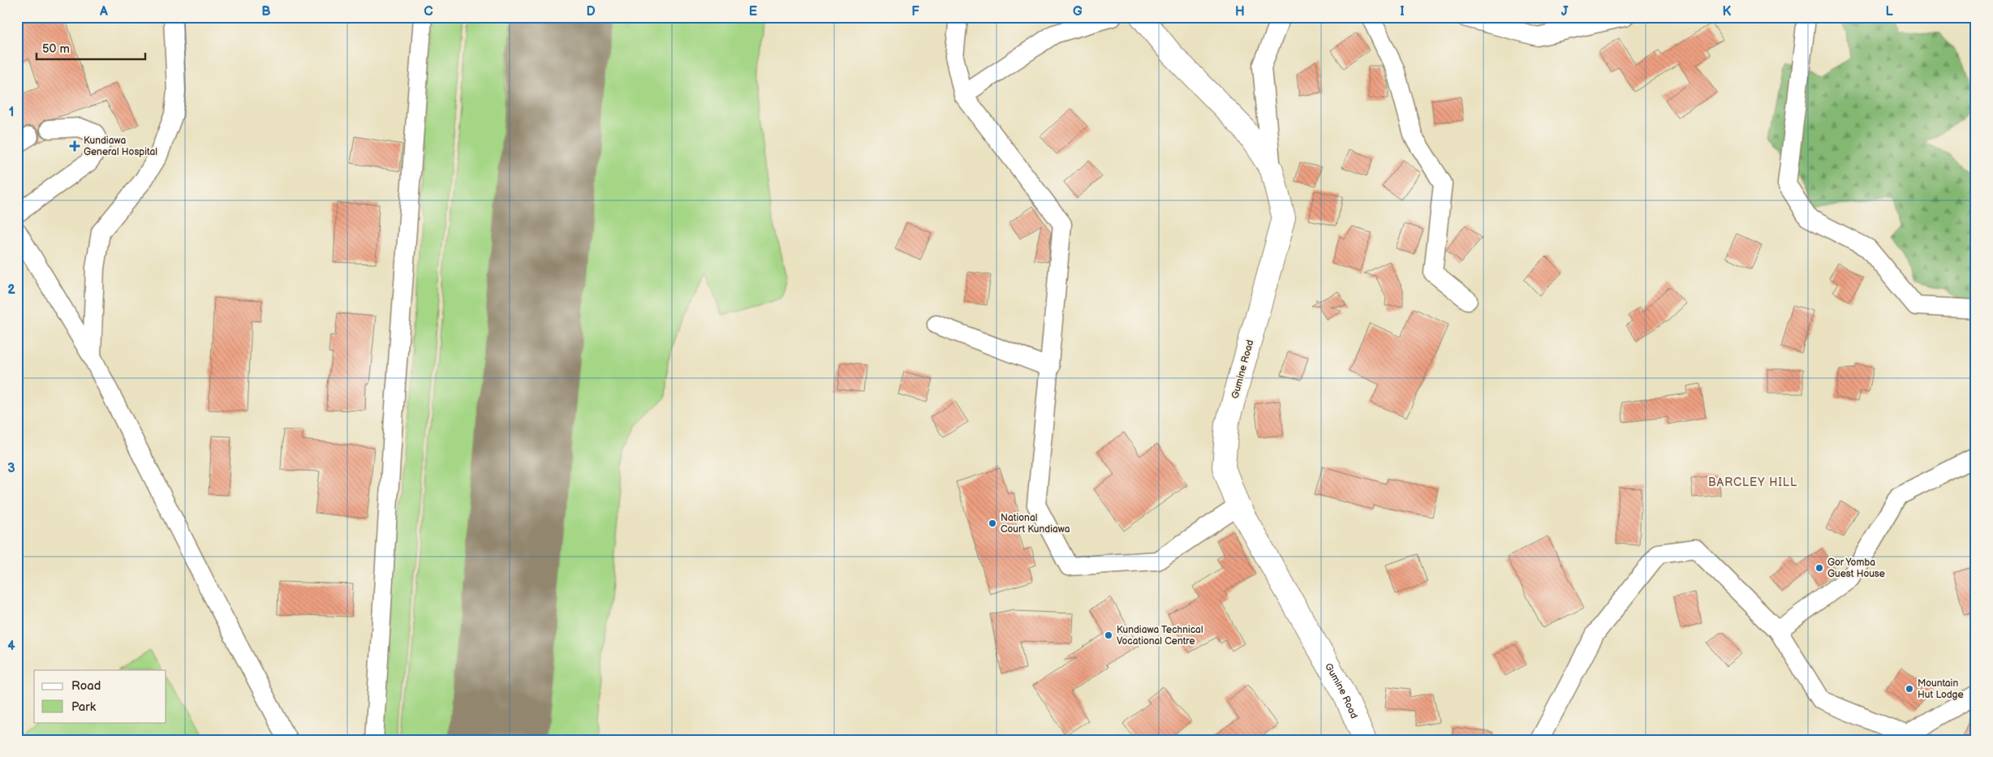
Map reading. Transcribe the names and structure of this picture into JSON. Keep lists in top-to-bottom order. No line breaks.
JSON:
{"streets":{"main road":["Gumine Road"]},"districts":["BARCLEY HILL"],"places":{"health":["Kundiawa General Hospital"],"other":["National Court Kundiawa","Gor Yomba Guest House","Kundiawa Technical Vocational Centre","Mountain Hut Lodge"]},"legend":["Road","Park"],"scale_bar":"50 m","grid":{"columns":["A","B","C","D","E","F","G","H","I","J","K","L"],"rows":["1","2","3","4"]}}
